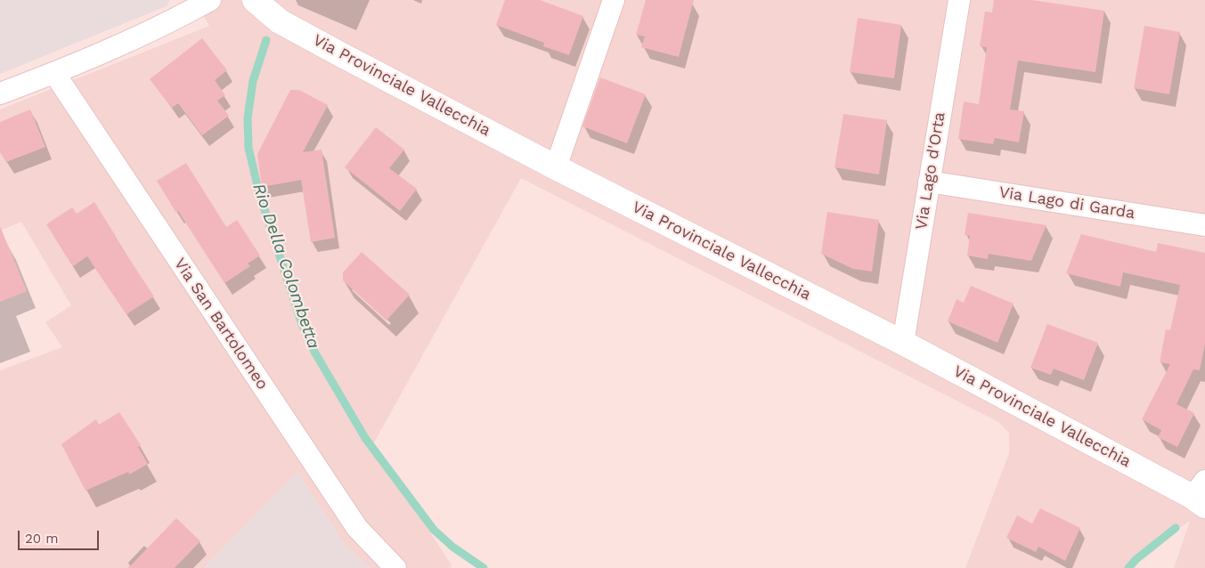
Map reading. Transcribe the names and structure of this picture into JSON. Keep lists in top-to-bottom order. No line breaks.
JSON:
{"streets":{"main road":["Via Provinciale Vallecchia"],"street":["Via Lago d'Orta","Via Lago di Garda","Via San Bartolomeo"]},"crossings":[["Via Provinciale Vallecchia","Via Lago d'Orta"],["Via Lago d'Orta","Via Lago di Garda"]],"water":["Rio Della Colombetta"],"scale_bar":"20 m"}
